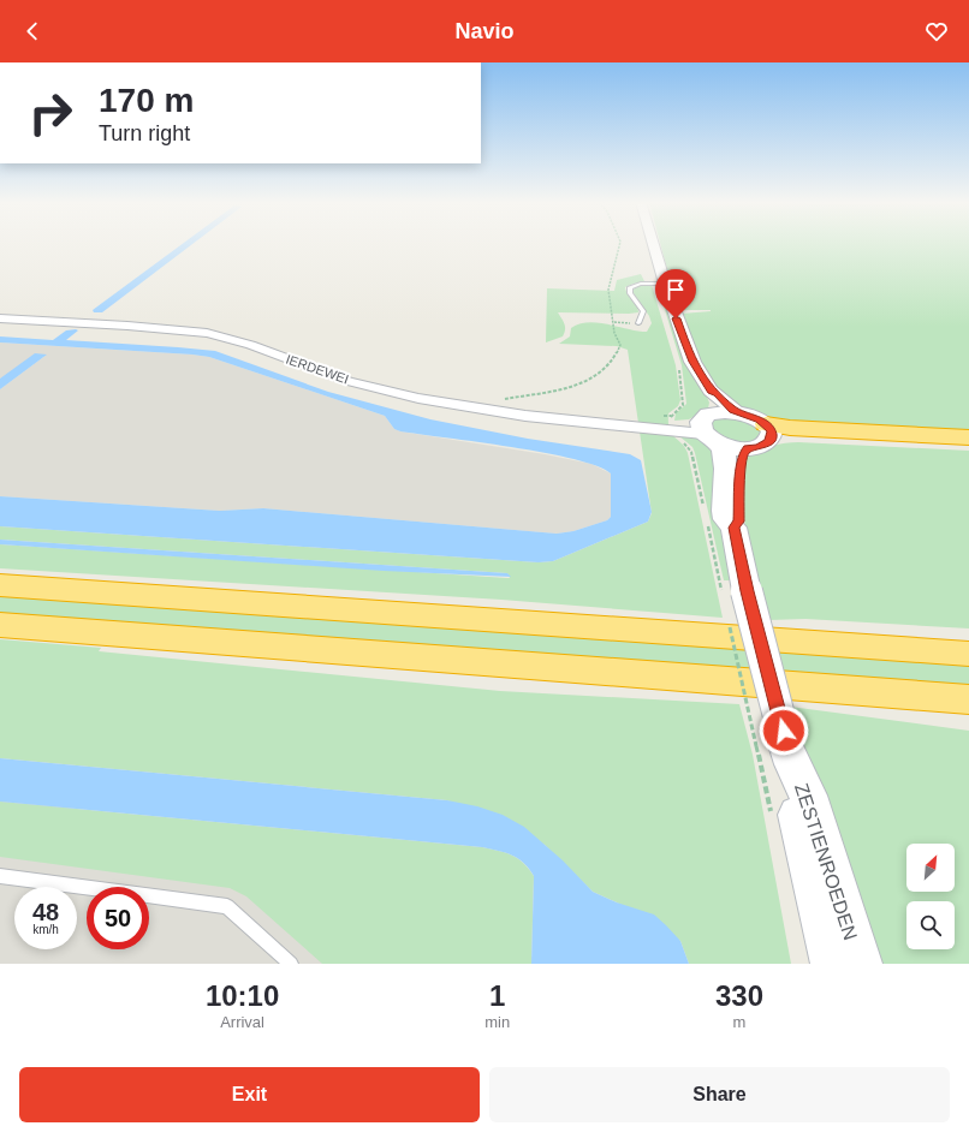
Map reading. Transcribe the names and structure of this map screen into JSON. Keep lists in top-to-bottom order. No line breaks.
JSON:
{"streets":{"main road":["ZESTIENROEDEN"],"street":["IERDEWEI"]},"north":"top right","page":{"header":"Navio","turn":["170 m","Turn right"],"speed":"48 km/h","limit":"50","eta":["10:10","Arrival","1","min","330","m"],"buttons":["Exit","Share"]}}
